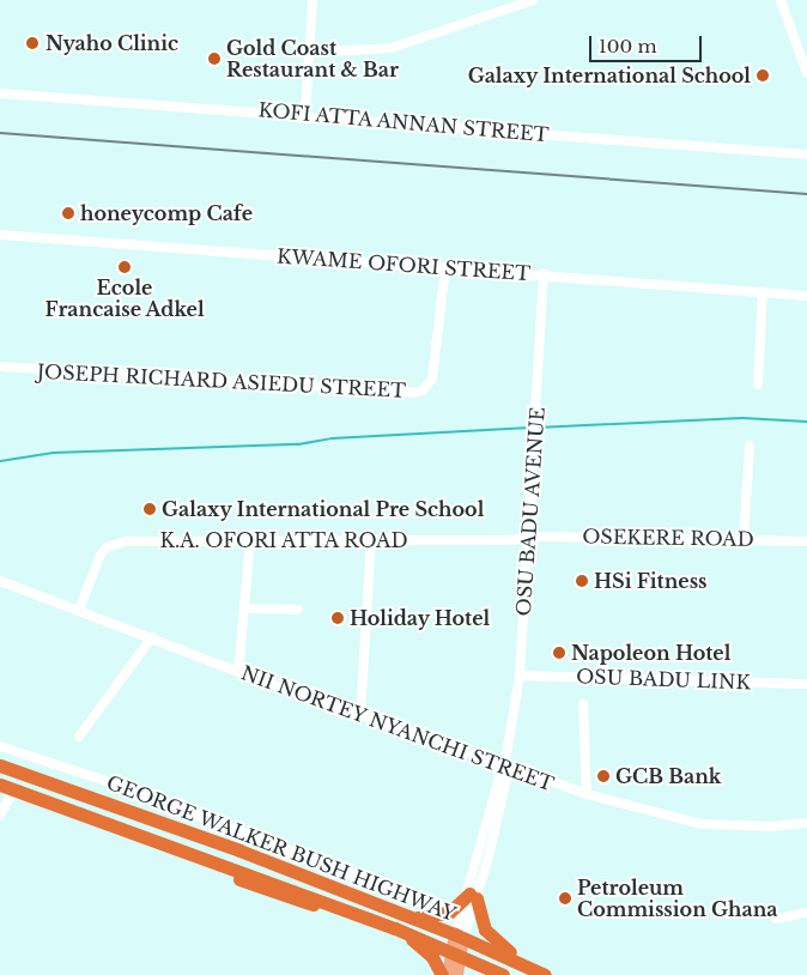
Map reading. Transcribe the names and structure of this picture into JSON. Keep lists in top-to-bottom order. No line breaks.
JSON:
{"streets":{"highway":["GEORGE WALKER BUSH HIGHWAY"],"street":["KOFI ATTA ANNAN STREET","KWAME OFORI STREET","JOSEPH RICHARD ASIEDU STREET","OSU BADU AVENUE","OSEKERE ROAD","K.A. OFORI ATTA ROAD","OSU BADU LINK","NII NORTEY NYANCHI STREET"]},"crossings":[["KWAME OFORI STREET","JOSEPH RICHARD ASIEDU STREET"],["KWAME OFORI STREET","OSU BADU AVENUE"],["OSU BADU AVENUE","OSEKERE ROAD"],["OSU BADU AVENUE","K.A. OFORI ATTA ROAD"],["OSU BADU AVENUE","OSU BADU LINK"],["OSU BADU AVENUE","NII NORTEY NYANCHI STREET"],["OSU BADU AVENUE","GEORGE WALKER BUSH HIGHWAY"],["OSEKERE ROAD","K.A. OFORI ATTA ROAD"],["K.A. OFORI ATTA ROAD","NII NORTEY NYANCHI STREET"]],"places":["Nyaho Clinic","Gold Coast Restaurant & Bar","Galaxy International School","honeycomp Cafe","Ecole Francaise Adkel","Galaxy International Pre School","HSi Fitness","Holiday Hotel","Napoleon Hotel","GCB Bank","Petroleum Commission Ghana"],"scale_bar":"100 m"}
